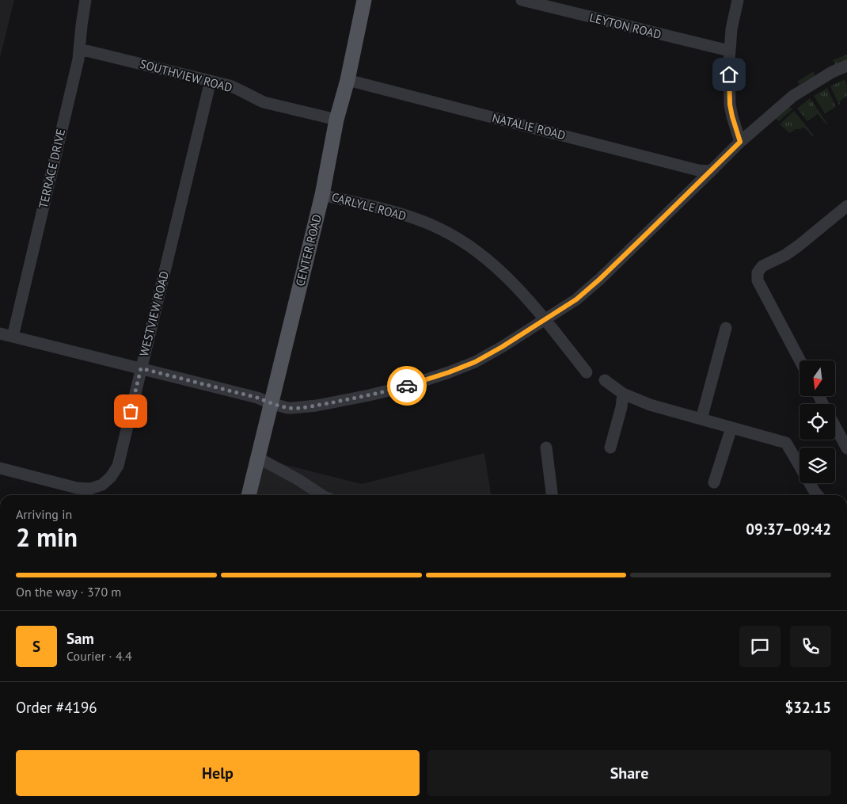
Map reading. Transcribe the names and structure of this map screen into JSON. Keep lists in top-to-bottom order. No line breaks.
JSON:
{"streets":{"main road":["CENTER ROAD"],"street":["LEYTON ROAD","SOUTHVIEW ROAD","NATALIE ROAD","TERRACE DRIVE","CARLYLE ROAD","WESTVIEW ROAD"]},"crossings":[["SOUTHVIEW ROAD","TERRACE DRIVE"],["SOUTHVIEW ROAD","CENTER ROAD"],["SOUTHVIEW ROAD","WESTVIEW ROAD"],["NATALIE ROAD","CENTER ROAD"],["CARLYLE ROAD","CENTER ROAD"]],"north":"bottom","page":{"heading":["2 min","Arriving in","09:37–09:42"],"panel":["Sam","Courier · 4.4","Order #4196","$32.15"],"bar":"On the way · 370 m","round":"S","buttons":["Help","Share"]}}
